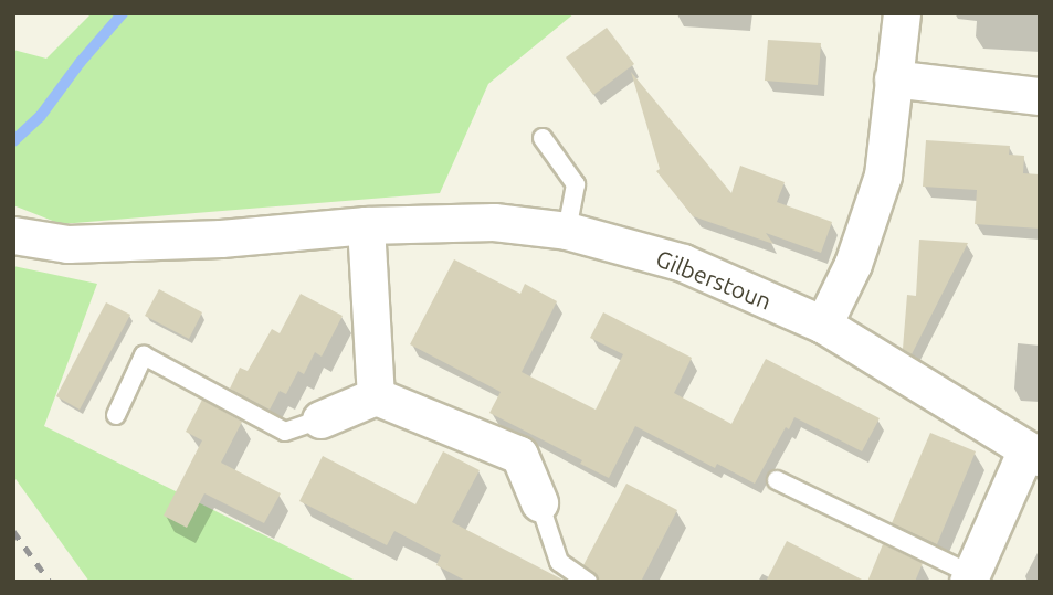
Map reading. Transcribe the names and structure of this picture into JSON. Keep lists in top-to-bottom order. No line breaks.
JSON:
{"streets":{"street":["Gilberstoun"]}}
